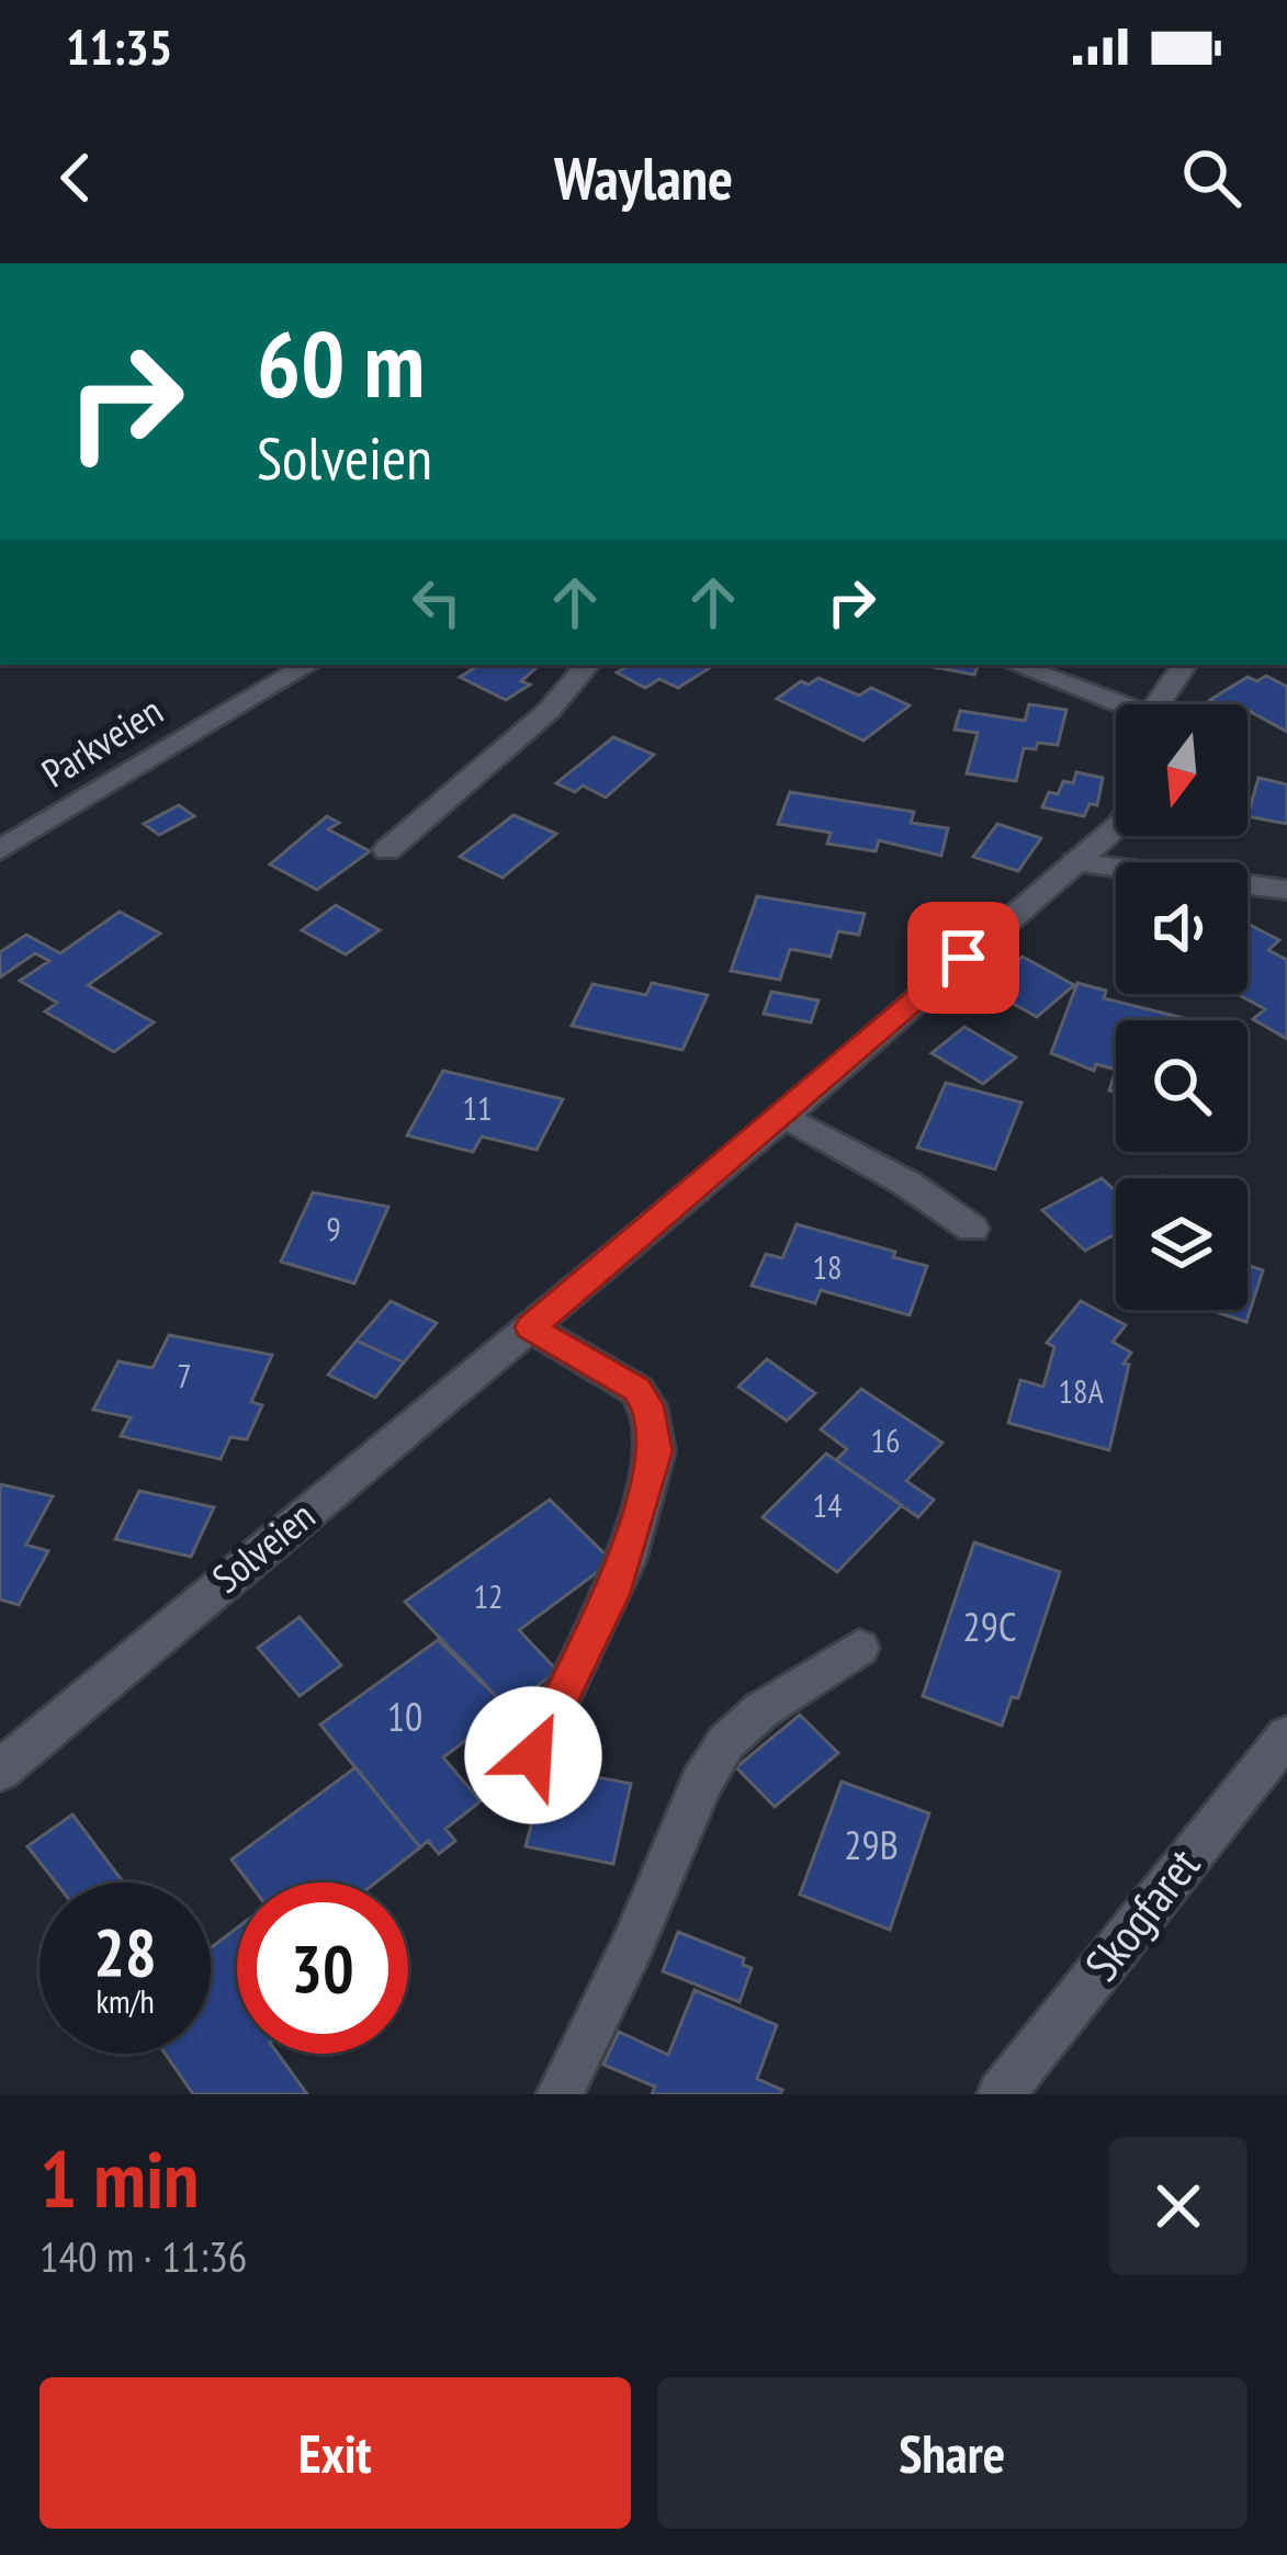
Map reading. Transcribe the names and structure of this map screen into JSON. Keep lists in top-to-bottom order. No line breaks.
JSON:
{"streets":{"street":["Parkveien","Solveien","Skogfaret"]},"house_numbers":["11","9","18","7","18A","16","14","12","29C","10","29B"],"north":"bottom","page":{"status":"11:35","header":"Waylane","turn":["60 m","Solveien"],"speed":"28 km/h","limit":"30","heading":["1 min","140 m · 11:36"],"buttons":["Exit","Share"]}}
